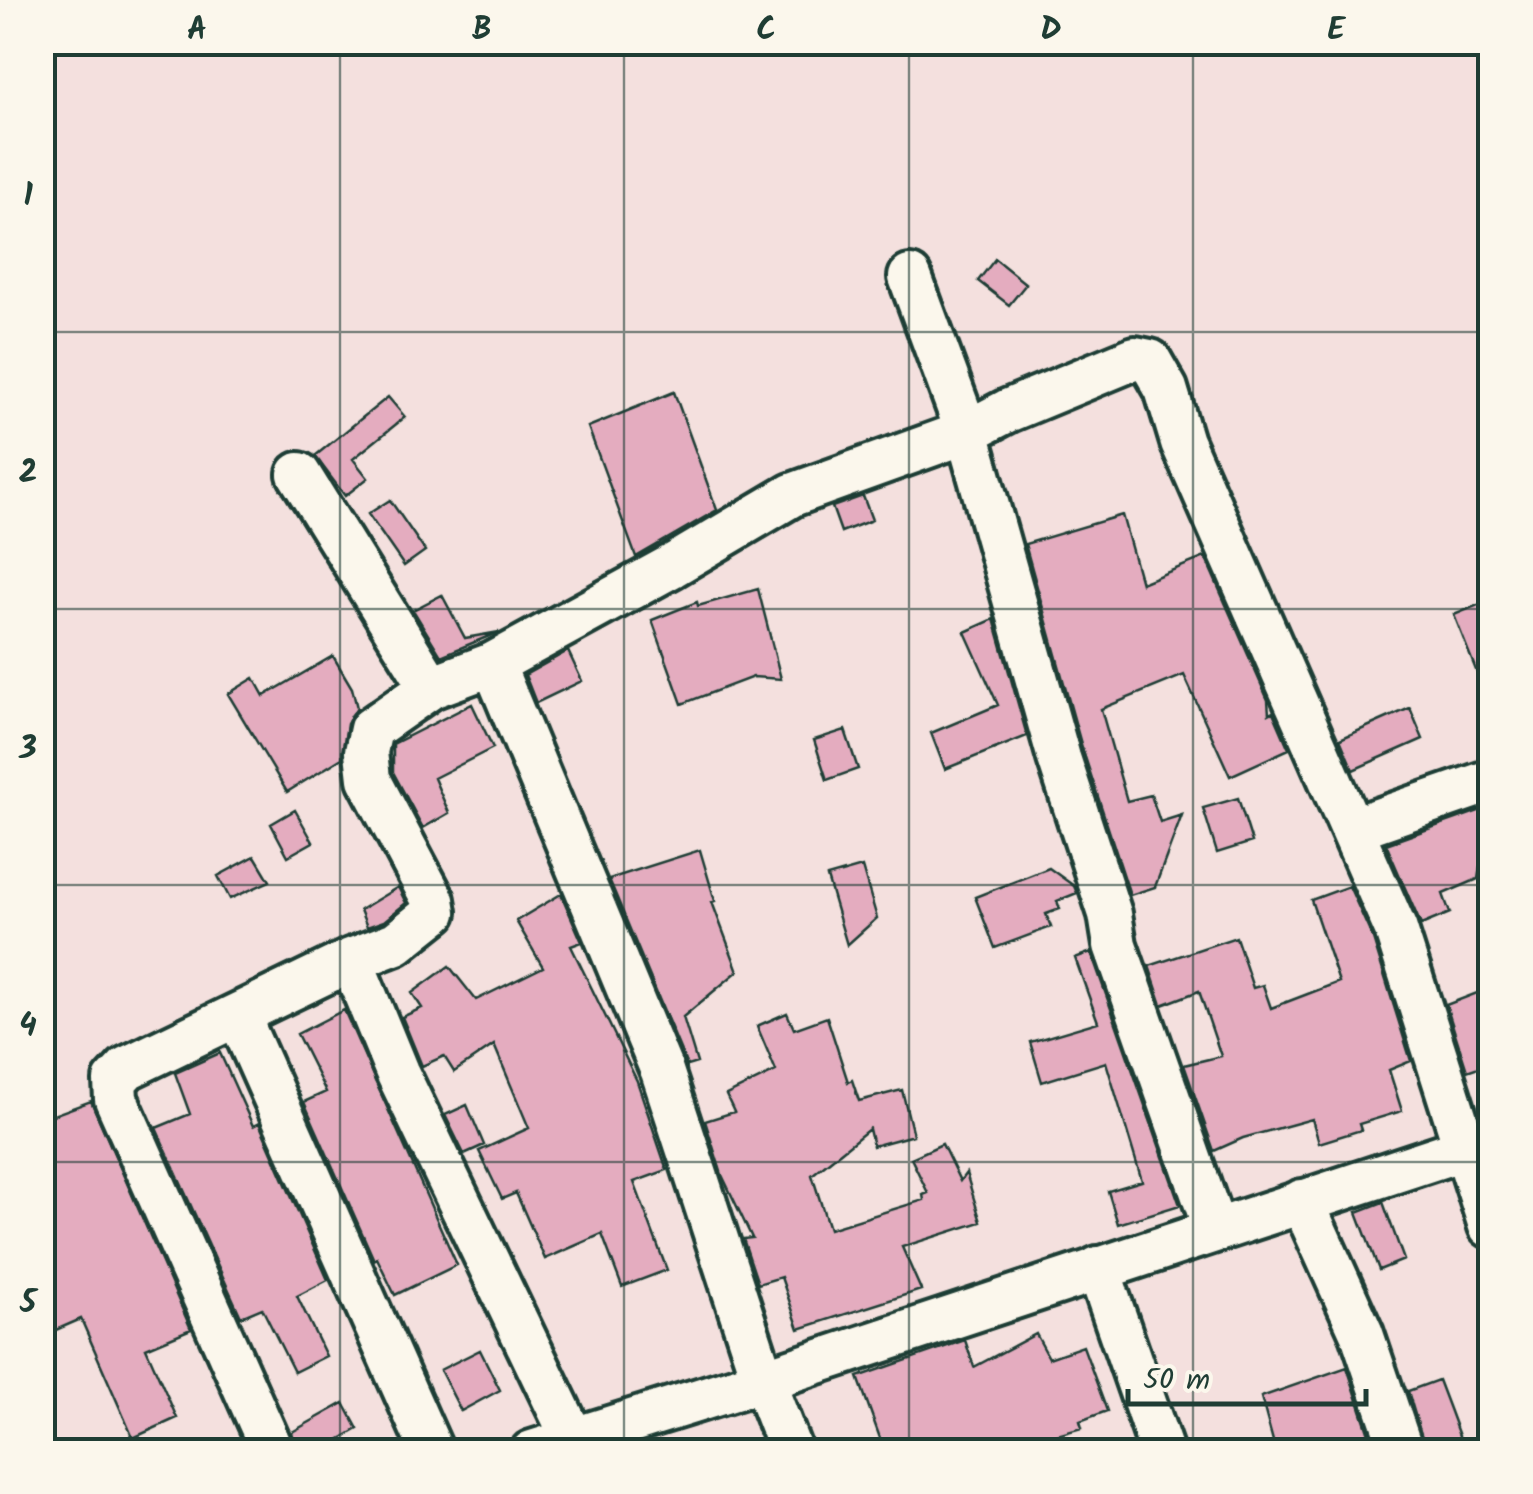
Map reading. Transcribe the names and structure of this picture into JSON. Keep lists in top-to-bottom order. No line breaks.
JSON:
{"scale_bar":"50 m","grid":{"columns":["A","B","C","D","E"],"rows":["1","2","3","4","5"]}}
